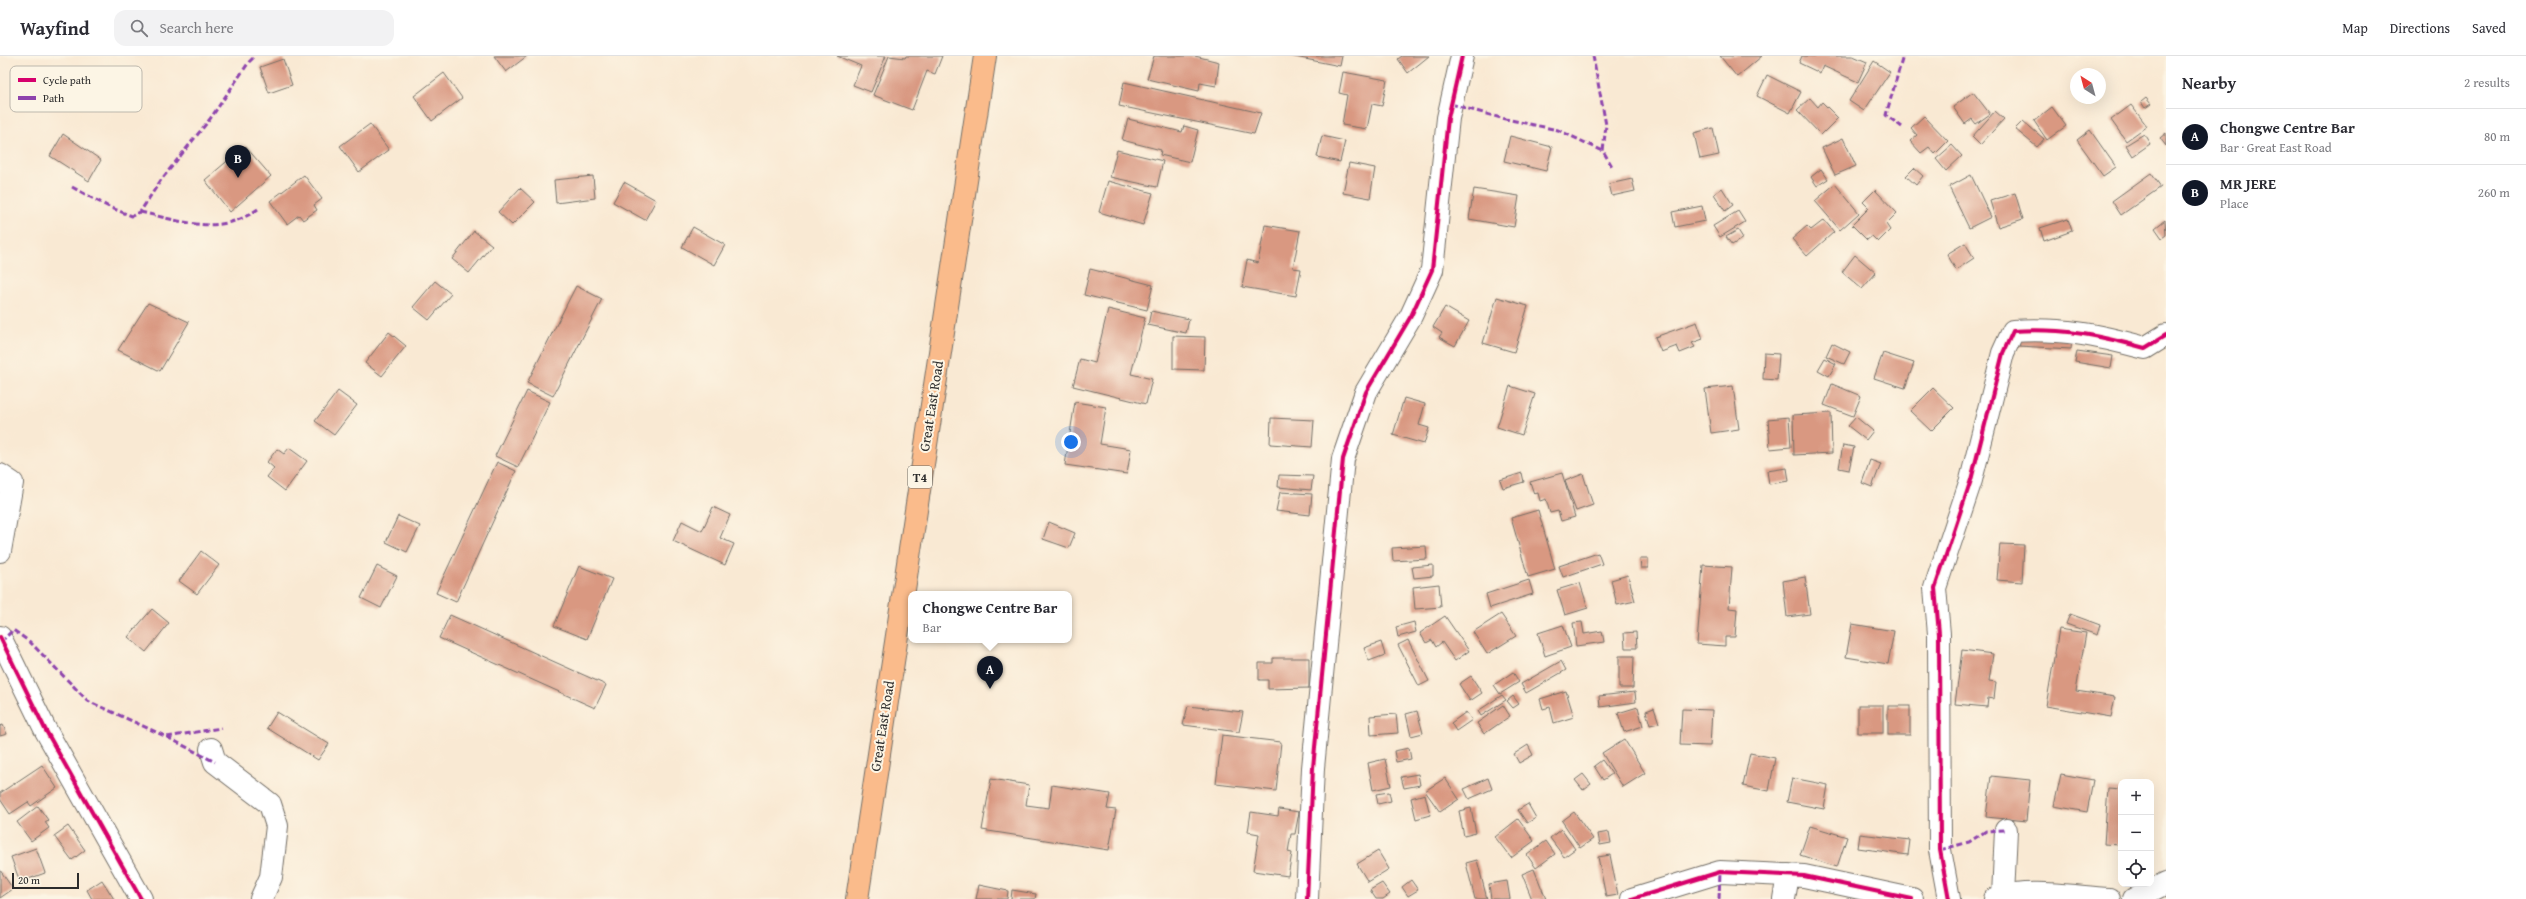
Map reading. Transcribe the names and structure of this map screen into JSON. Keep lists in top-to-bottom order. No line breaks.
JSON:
{"streets":{"highway":["Great East Road","T4"]},"legend":["Cycle path","Path"],"scale_bar":"20 m","north":"top left","page":{"header":"Wayfind","search":"Search here","nav":["Map","Directions","Saved"],"heading":["Nearby","2 results"],"list":[{"mark":"A","name":"Chongwe Centre Bar","note":"Bar · Great East Road","value":"80 m"},{"mark":"B","name":"MR JERE","note":"Place","value":"260 m"}],"pins":["B","A"],"popup":["Chongwe Centre Bar","Bar"],"map_buttons":["+","−"],"scale":"20 m"}}
